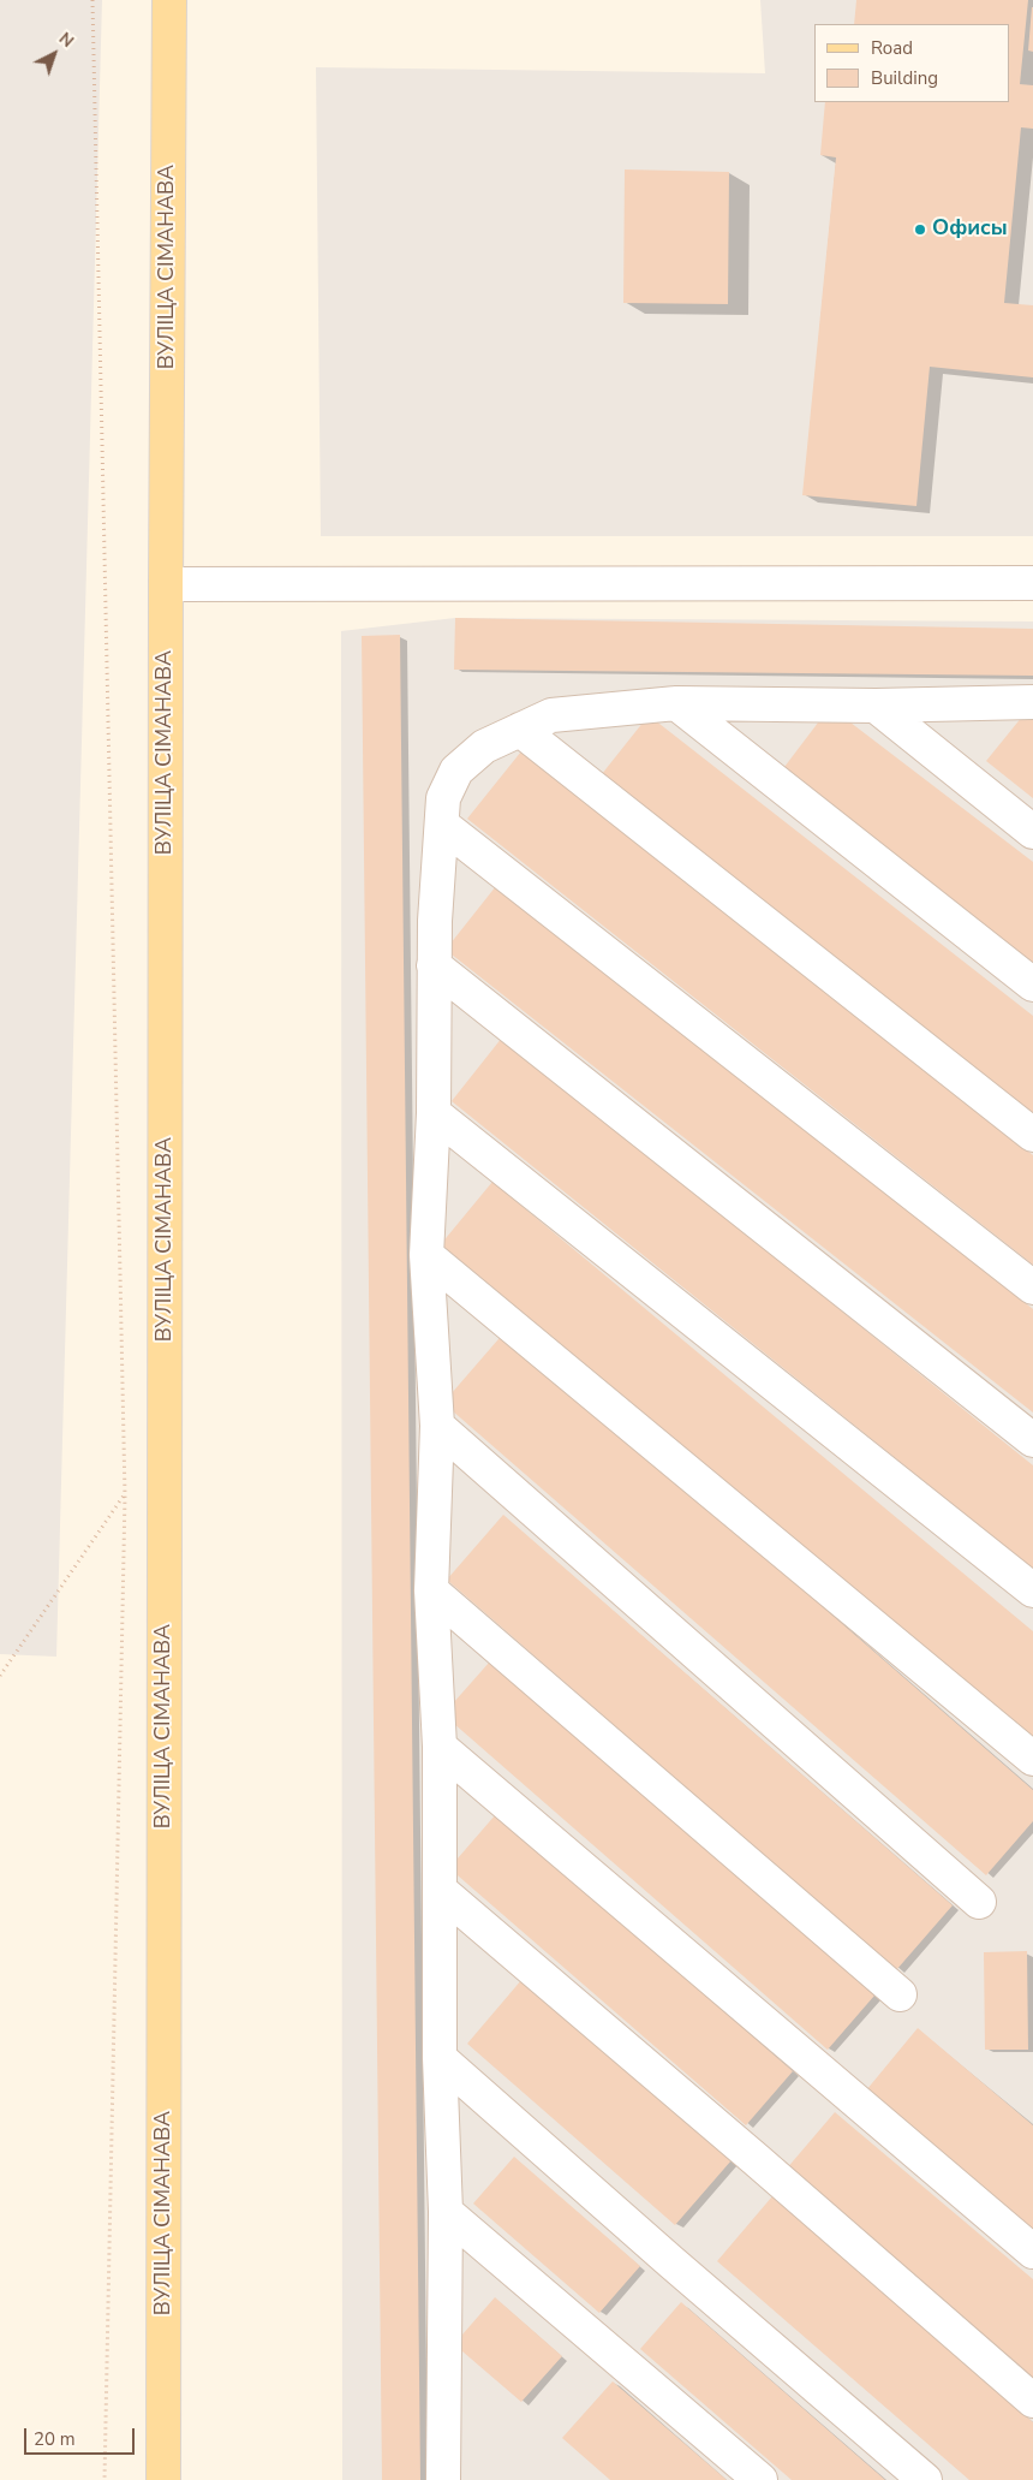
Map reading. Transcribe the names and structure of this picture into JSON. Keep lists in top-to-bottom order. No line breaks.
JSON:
{"streets":{"main road":["ВУЛІЦА СІМАНАВА"]},"places":["Офисы"],"legend":["Road","Building"],"scale_bar":"20 m","north":"top right"}
